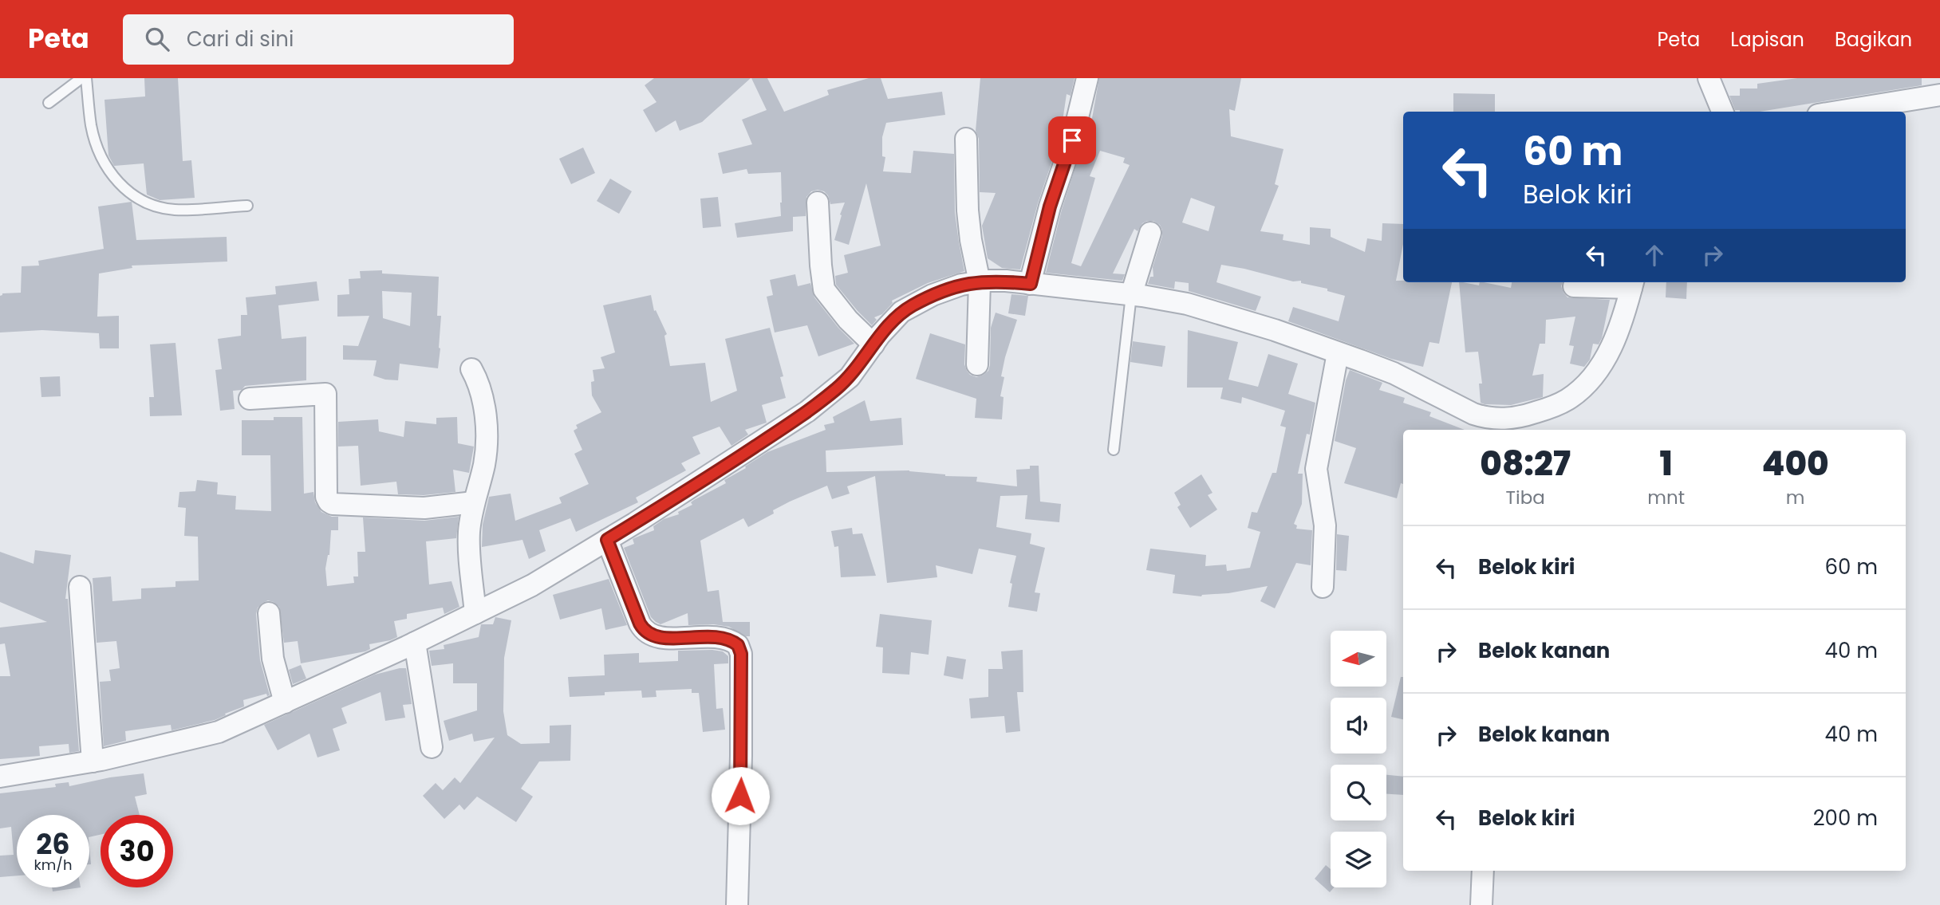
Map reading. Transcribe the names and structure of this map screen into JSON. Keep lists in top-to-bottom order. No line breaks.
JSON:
{"north":"left","page":{"header":"Peta","search":"Cari di sini","nav":["Peta","Lapisan","Bagikan"],"turn":["60 m","Belok kiri"],"eta":["08:27","Tiba","1","mnt","400","m"],"list":[{"name":"Belok kiri","value":"60 m"},{"name":"Belok kanan","value":"40 m"},{"name":"Belok kanan","value":"40 m"},{"name":"Belok kiri","value":"200 m"}],"speed":"26 km/h","limit":"30"}}
